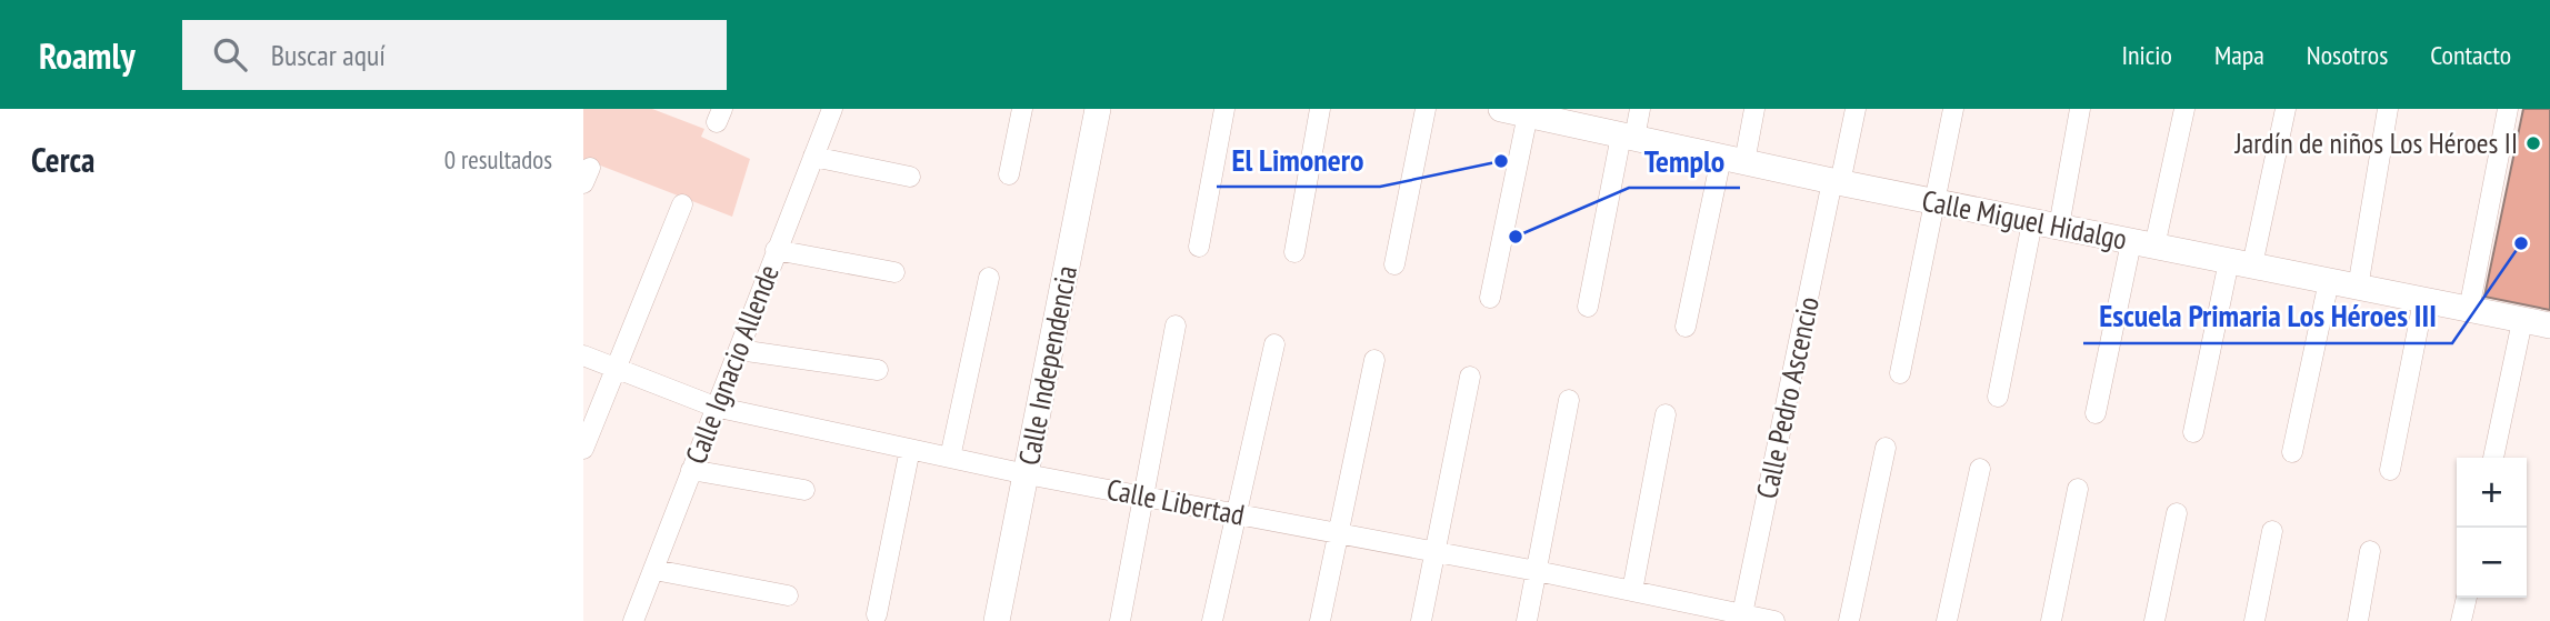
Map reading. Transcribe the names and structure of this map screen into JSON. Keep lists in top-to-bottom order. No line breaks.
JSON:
{"streets":{"street":["Calle Miguel Hidalgo","Calle Ignacio Allende","Calle Independencia","Calle Pedro Ascencio","Calle Libertad"]},"crossings":[["Calle Miguel Hidalgo","Calle Pedro Ascencio"],["Calle Ignacio Allende","Calle Libertad"],["Calle Independencia","Calle Libertad"],["Calle Pedro Ascencio","Calle Libertad"]],"places":["Jardín de niños Los Héroes II","El Limonero","Templo","Escuela Primaria Los Héroes III"],"page":{"header":"Roamly","search":"Buscar aquí","nav":["Inicio","Mapa","Nosotros","Contacto"],"heading":["Cerca","0 resultados"],"map_buttons":["+","−"]}}
